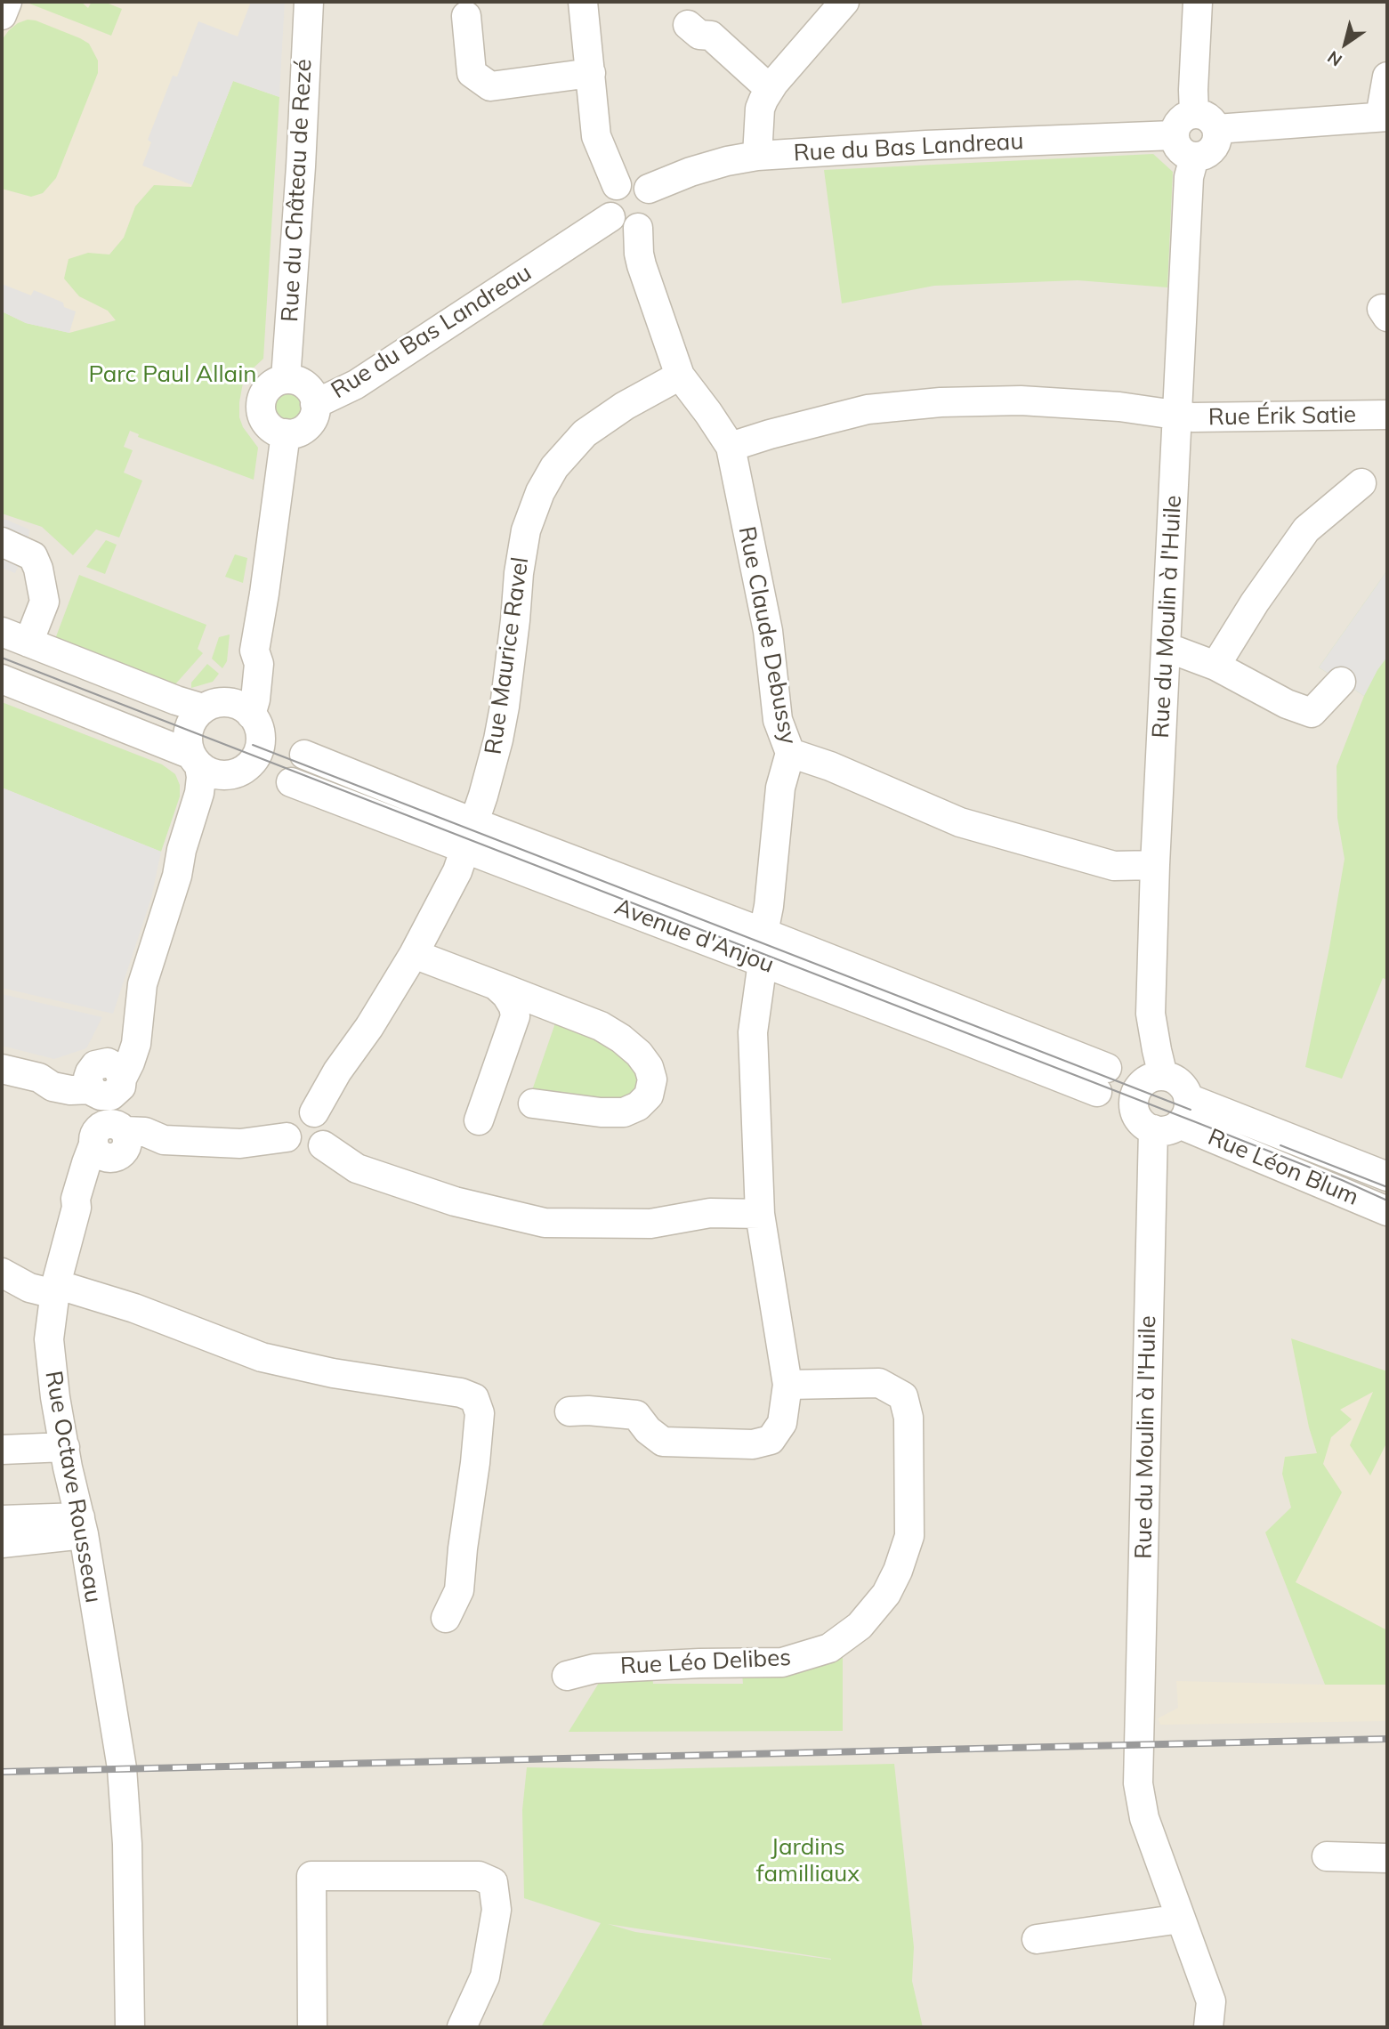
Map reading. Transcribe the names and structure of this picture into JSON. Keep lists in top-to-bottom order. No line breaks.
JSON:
{"streets":{"street":["Rue du Bas Landreau","Rue du Château de Rezé","Rue Érik Satie","Rue du Moulin à l'Huile","Rue Claude Debussy","Rue Maurice Ravel","Avenue d'Anjou","Rue Léon Blum","Rue Octave Rousseau","Rue Léo Delibes"]},"crossings":[["Rue du Bas Landreau","Rue du Château de Rezé"],["Rue du Bas Landreau","Rue du Moulin à l'Huile"],["Rue du Bas Landreau","Rue Claude Debussy"],["Rue Érik Satie","Rue du Moulin à l'Huile"],["Rue Érik Satie","Rue Claude Debussy"],["Rue du Moulin à l'Huile","Rue Léon Blum"],["Rue Claude Debussy","Rue Maurice Ravel"],["Rue Claude Debussy","Avenue d'Anjou"],["Rue Maurice Ravel","Avenue d'Anjou"]],"parks":["Parc Paul Allain","Jardins familliaux"],"north":"bottom left"}
